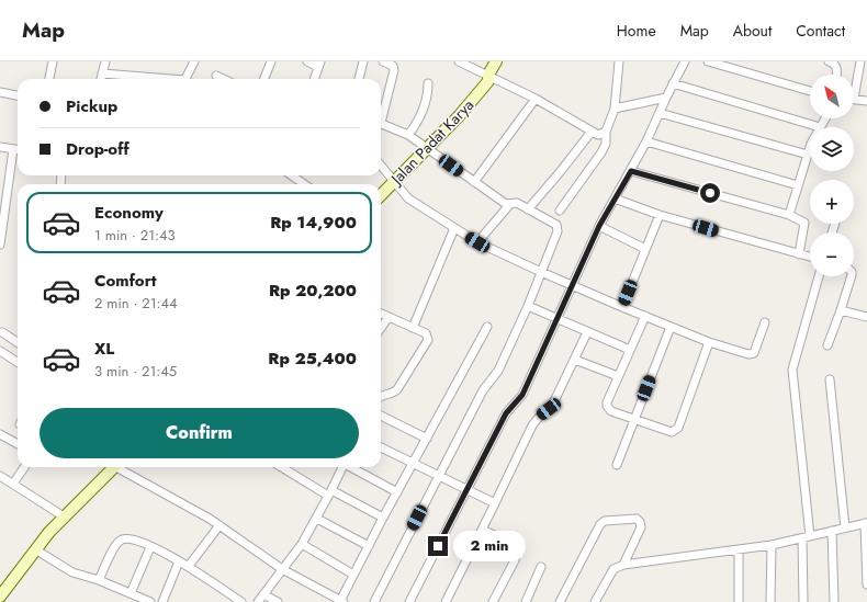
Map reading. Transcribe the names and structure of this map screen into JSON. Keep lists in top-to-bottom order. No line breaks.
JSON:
{"streets":{"street":["Jalan Padat Karya"]},"north":"top left","page":{"header":"Map","nav":["Home","Map","About","Contact"],"map_buttons":["+","−"],"banner":["Pickup","Drop-off"],"list":[{"name":"Economy","note":"1 min · 21:43","value":"Rp 14,900"},{"name":"Comfort","note":"2 min · 21:44","value":"Rp 20,200"},{"name":"XL","note":"3 min · 21:45","value":"Rp 25,400"}],"buttons":"Confirm","bubble":"2 min"}}
